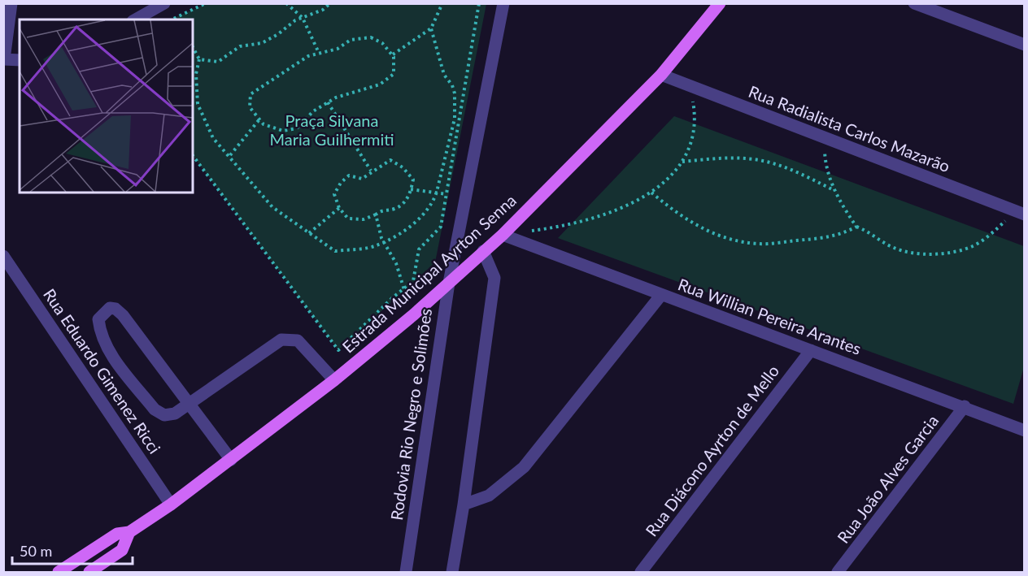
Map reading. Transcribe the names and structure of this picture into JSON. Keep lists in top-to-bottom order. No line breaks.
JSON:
{"streets":{"main road":["Estrada Municipal Ayrton Senna"],"street":["Rua Radialista Carlos Mazarão","Rua Willian Pereira Arantes","Rua Eduardo Gimenez Ricci","Rodovia Rio Negro e Solimões","Rua Diácono Ayrton de Mello","Rua João Alves Garcia"]},"crossings":[["Rua Radialista Carlos Mazarão","Estrada Municipal Ayrton Senna"],["Estrada Municipal Ayrton Senna","Rua Willian Pereira Arantes"],["Estrada Municipal Ayrton Senna","Rua Eduardo Gimenez Ricci"],["Estrada Municipal Ayrton Senna","Rodovia Rio Negro e Solimões"],["Rua Willian Pereira Arantes","Rua Diácono Ayrton de Mello"],["Rua Willian Pereira Arantes","Rua João Alves Garcia"]],"parks":["Praça Silvana Maria Guilhermiti"],"scale_bar":"50 m"}
